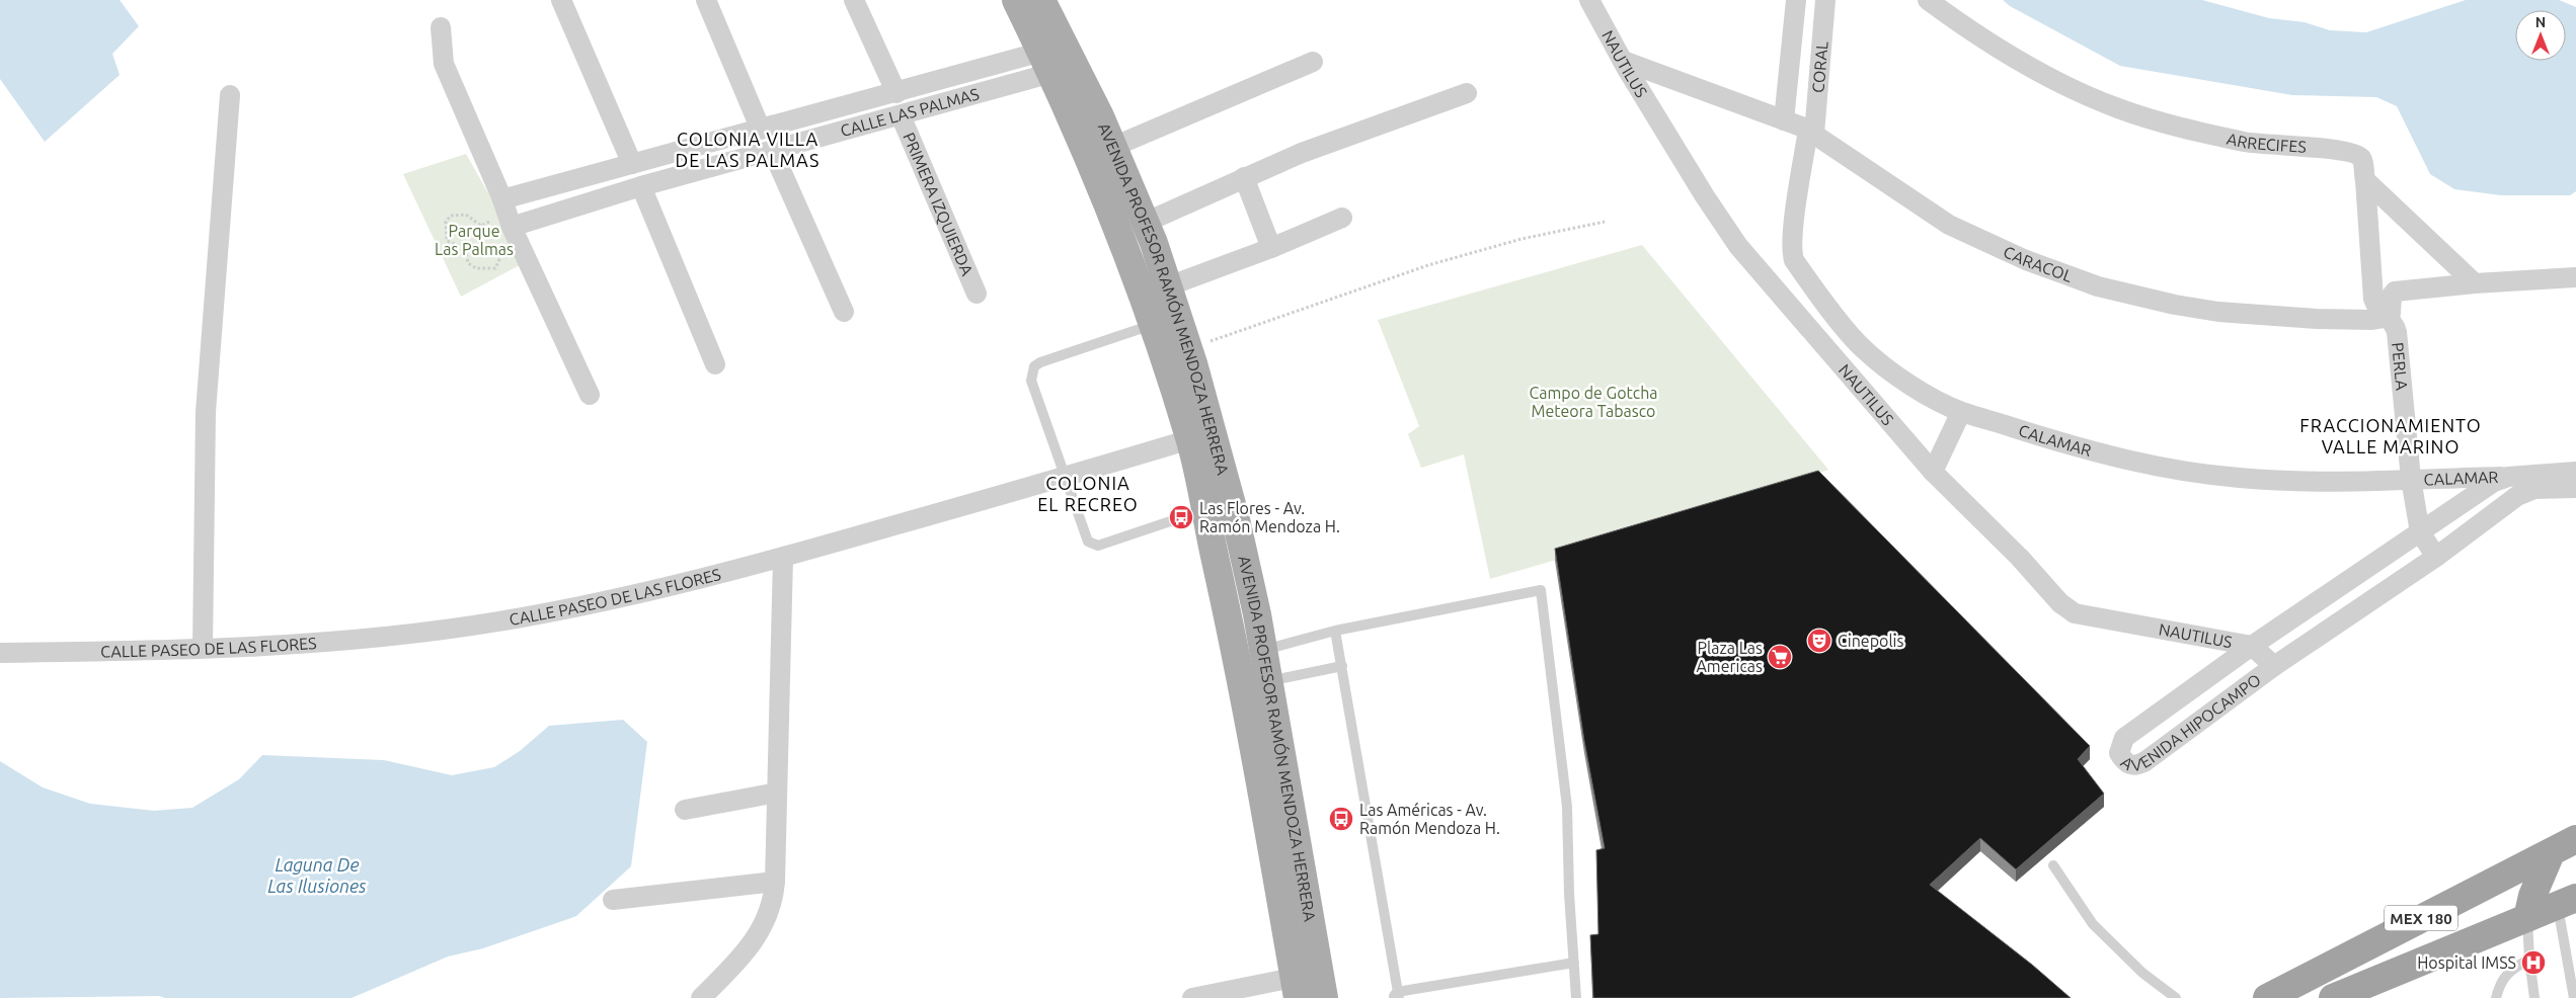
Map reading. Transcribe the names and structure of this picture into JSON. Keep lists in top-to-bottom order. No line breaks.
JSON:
{"streets":{"highway":["MEX 180"],"main road":["AVENIDA PROFESOR RAMÓN MENDOZA HERRERA"],"street":["NAUTILUS","CORAL","CALLE LAS PALMAS","ARRECIFES","PRIMERA IZQUIERDA","CARACOL","PERLA","CALAMAR","CALLE PASEO DE LAS FLORES","AVENIDA HIPOCAMPO"]},"crossings":[["NAUTILUS","CARACOL"],["NAUTILUS","AVENIDA HIPOCAMPO"],["CORAL","CARACOL"],["CORAL","CALAMAR"],["CALLE LAS PALMAS","PRIMERA IZQUIERDA"],["CALLE LAS PALMAS","AVENIDA PROFESOR RAMÓN MENDOZA HERRERA"],["ARRECIFES","PERLA"],["CARACOL","PERLA"],["CARACOL","CALAMAR"],["AVENIDA PROFESOR RAMÓN MENDOZA HERRERA","CALLE PASEO DE LAS FLORES"],["PERLA","CALAMAR"],["PERLA","AVENIDA HIPOCAMPO"],["CALAMAR","AVENIDA HIPOCAMPO"]],"districts":["COLONIA VILLA DE LAS PALMAS","FRACCIONAMIENTO VALLE MARINO","COLONIA EL RECREO"],"water":["Laguna De Las Ilusiones"],"parks":["Parque Las Palmas","Campo de Gotcha Meteora Tabasco"],"places":{"bus stop":["Las Flores - Av. Ramón Mendoza H.","Las Américas - Av. Ramón Mendoza H."],"theatre":["Cinepolis"],"supermarket":["Plaza Las Americas"],"hospital":["Hospital IMSS"]},"north":"top"}
